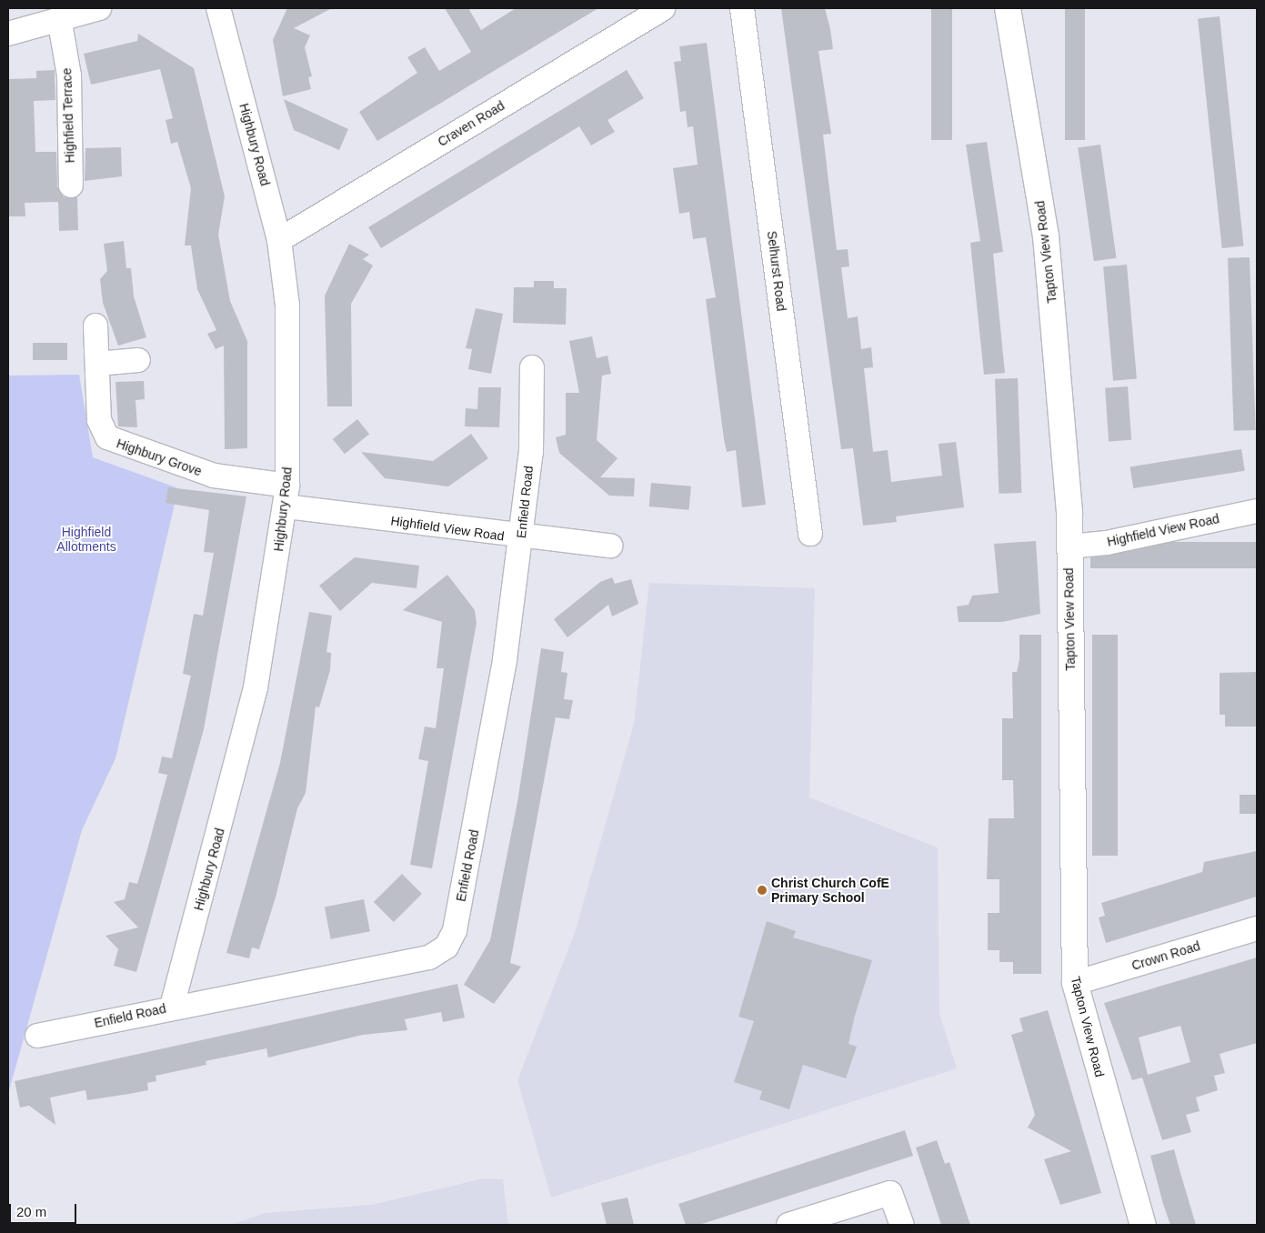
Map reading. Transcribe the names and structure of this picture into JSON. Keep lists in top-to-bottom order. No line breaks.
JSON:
{"streets":{"street":["Highfield Terrace","Craven Road","Highbury Road","Tapton View Road","Selhurst Road","Highbury Grove","Enfield Road","Highfield View Road","Crown Road"]},"crossings":[["Craven Road","Highbury Road"],["Highbury Road","Highbury Grove"],["Highbury Road","Enfield Road"],["Highbury Road","Highfield View Road"],["Tapton View Road","Highfield View Road"],["Tapton View Road","Crown Road"],["Highbury Grove","Highfield View Road"],["Enfield Road","Highfield View Road"]],"parks":["Highfield Allotments"],"places":["Christ Church CofE Primary School"],"scale_bar":"20 m"}
